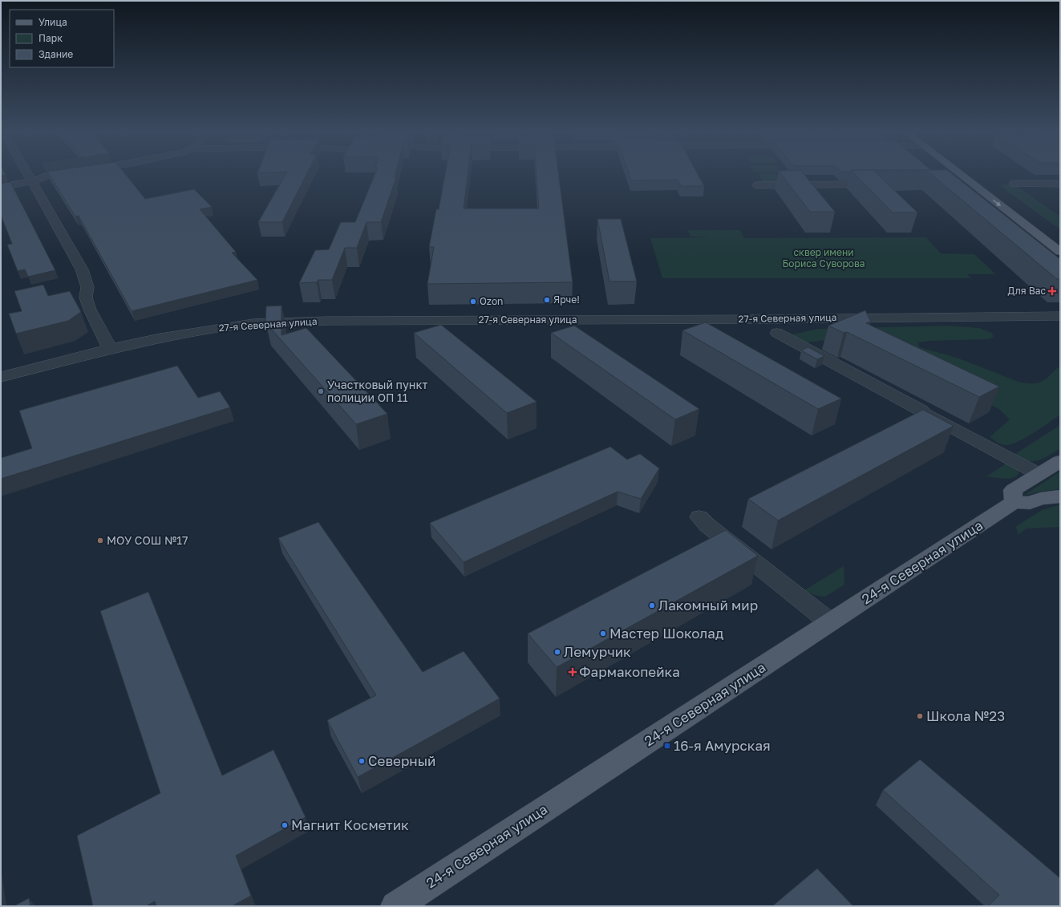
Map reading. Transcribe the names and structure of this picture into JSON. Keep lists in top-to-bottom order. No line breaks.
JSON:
{"streets":{"main road":["24-я Северная улица"],"street":["27-я Северная улица"]},"parks":["сквер имени Бориса Суворова"],"places":{"health":["Для Вас","Фармакопейка"],"other":["Ярче!","Ozon","Участковый пункт полиции ОП 11","МОУ СОШ №17","Лакомный мир","Мастер Шоколад","Лемурчик","Школа №23","Северный","Магнит Косметик"],"transit":["16-я Амурская"]},"legend":["Улица","Парк","Здание"]}
